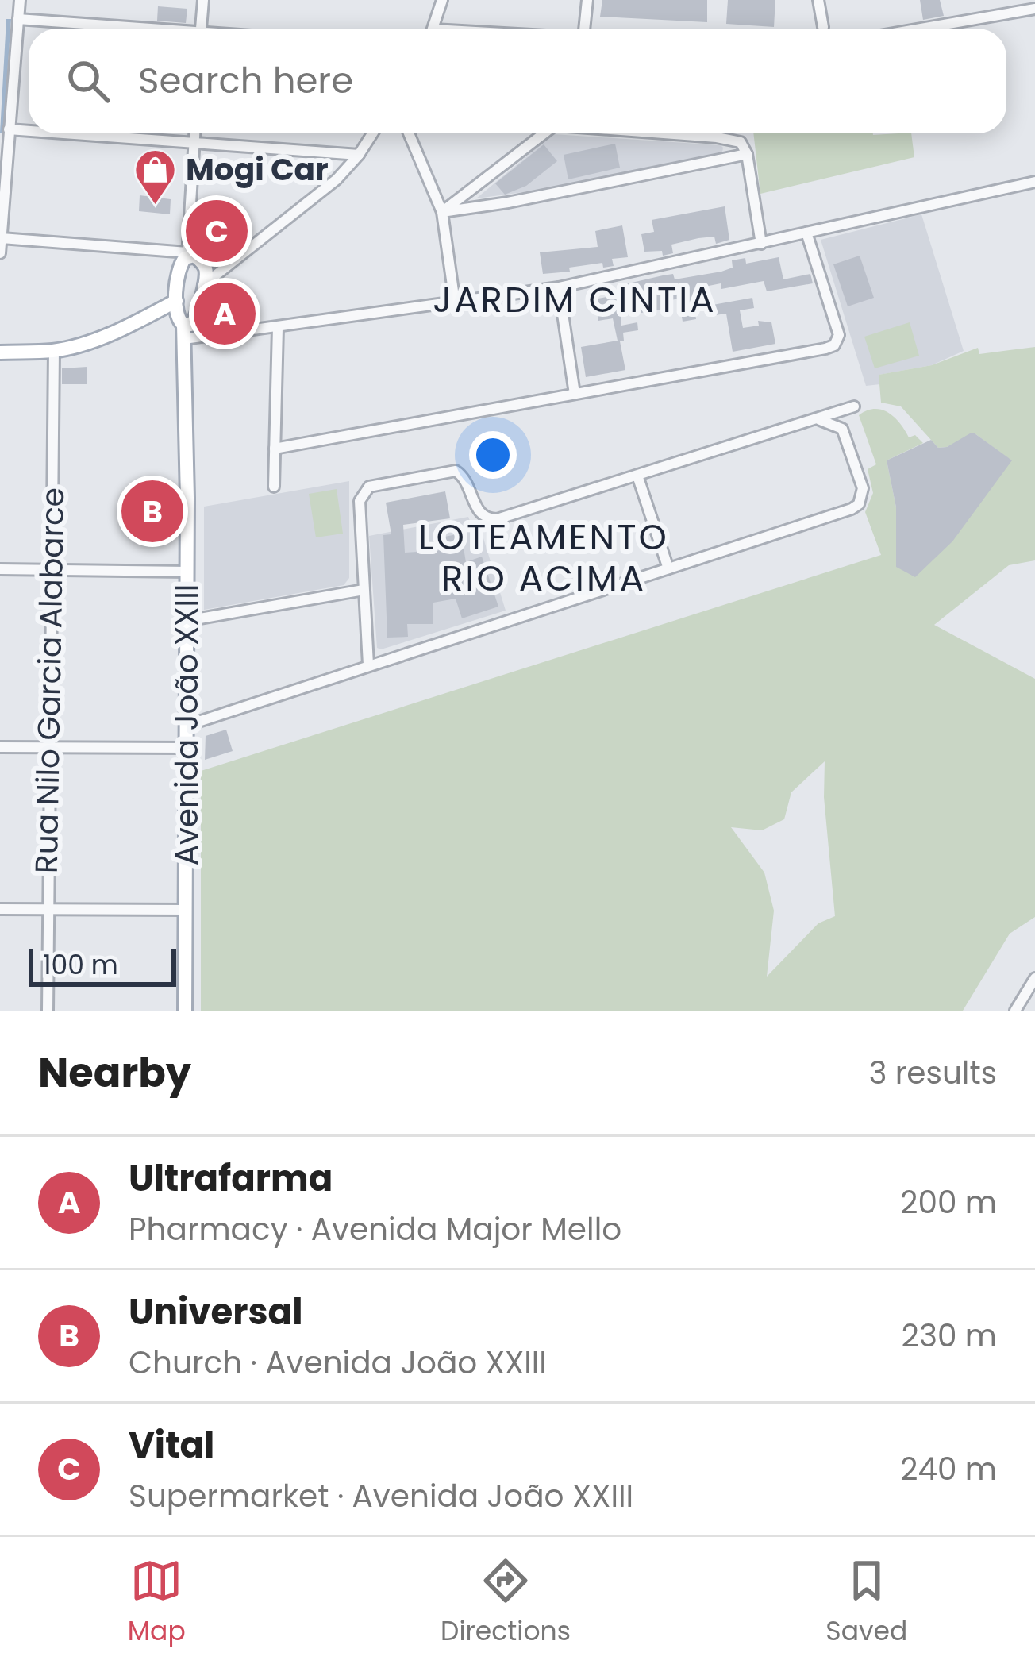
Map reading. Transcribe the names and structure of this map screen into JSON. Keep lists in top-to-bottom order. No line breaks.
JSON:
{"streets":{"main road":["Avenida João XXIII"],"street":["Rua Nilo Garcia Alabarce"]},"districts":["JARDIM CINTIA","LOTEAMENTO RIO ACIMA"],"places":{"shop":["Mogi Car"]},"scale_bar":"100 m","page":{"search":"Search here","pins":["C","A","B"],"scale":"100 m","heading":["Nearby","3 results"],"list":[{"mark":"A","name":"Ultrafarma","note":"Pharmacy · Avenida Major Mello","value":"200 m"},{"mark":"B","name":"Universal","note":"Church · Avenida João XXIII","value":"230 m"},{"mark":"C","name":"Vital","note":"Supermarket · Avenida João XXIII","value":"240 m"}],"nav":["Map","Directions","Saved"]}}
